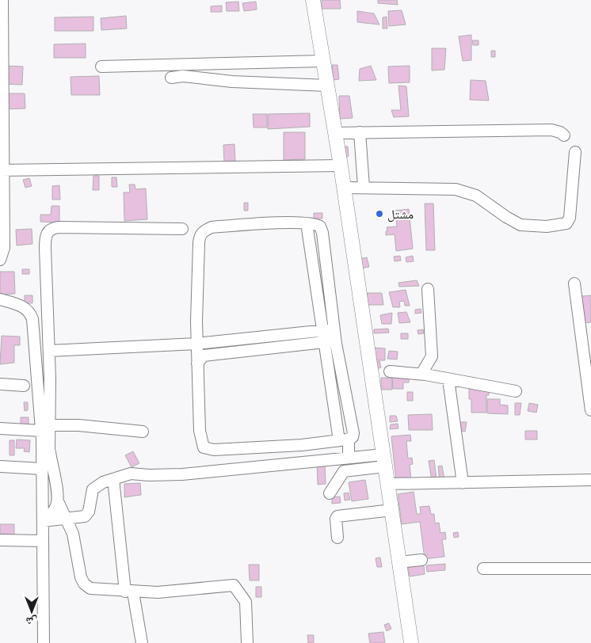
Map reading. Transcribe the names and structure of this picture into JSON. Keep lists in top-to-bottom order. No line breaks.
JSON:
{"places":["مشتل"],"north":"bottom"}
